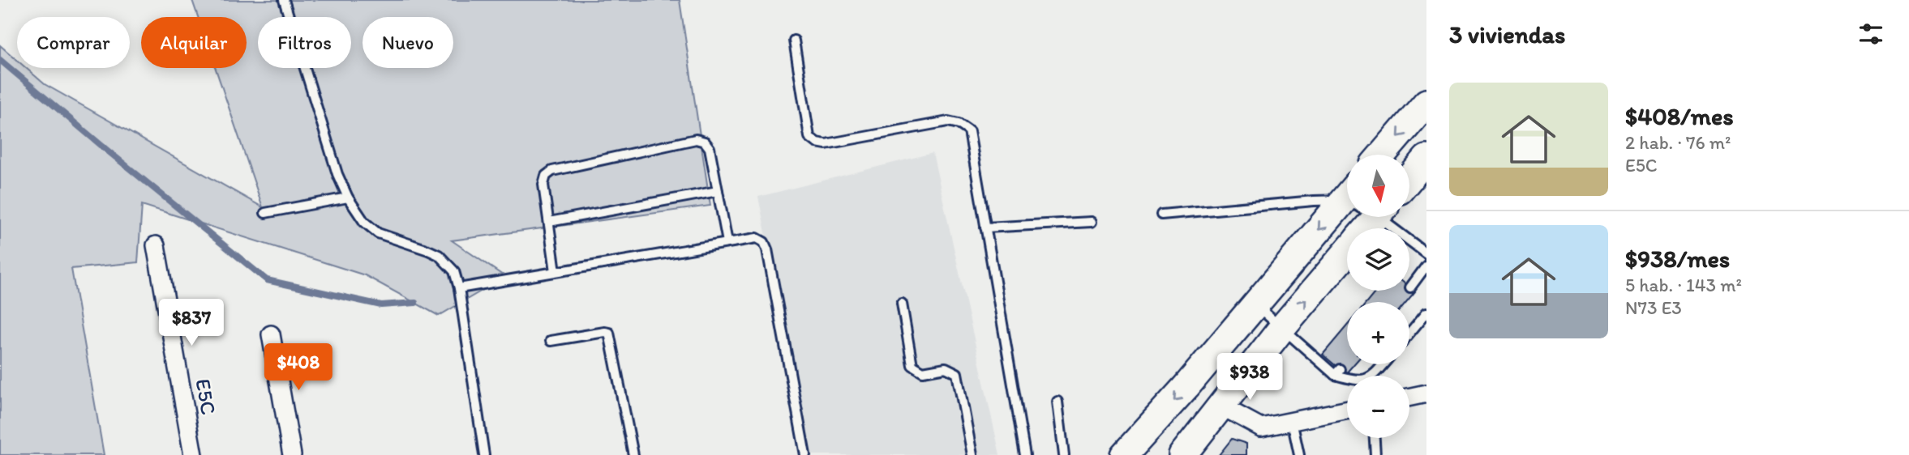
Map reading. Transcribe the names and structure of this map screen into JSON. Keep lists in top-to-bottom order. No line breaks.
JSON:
{"streets":{"street":["E5C"]},"north":"bottom","page":{"heading":"3 viviendas","chip":["Comprar","Alquilar","Filtros","Nuevo"],"list":[{"name":"$408/mes","note":"2 hab. · 76 m² · E5C"},{"name":"$938/mes","note":"5 hab. · 143 m² · N73 E3"}],"map_buttons":["+","−"],"price":["$837","$408","$938"]}}
